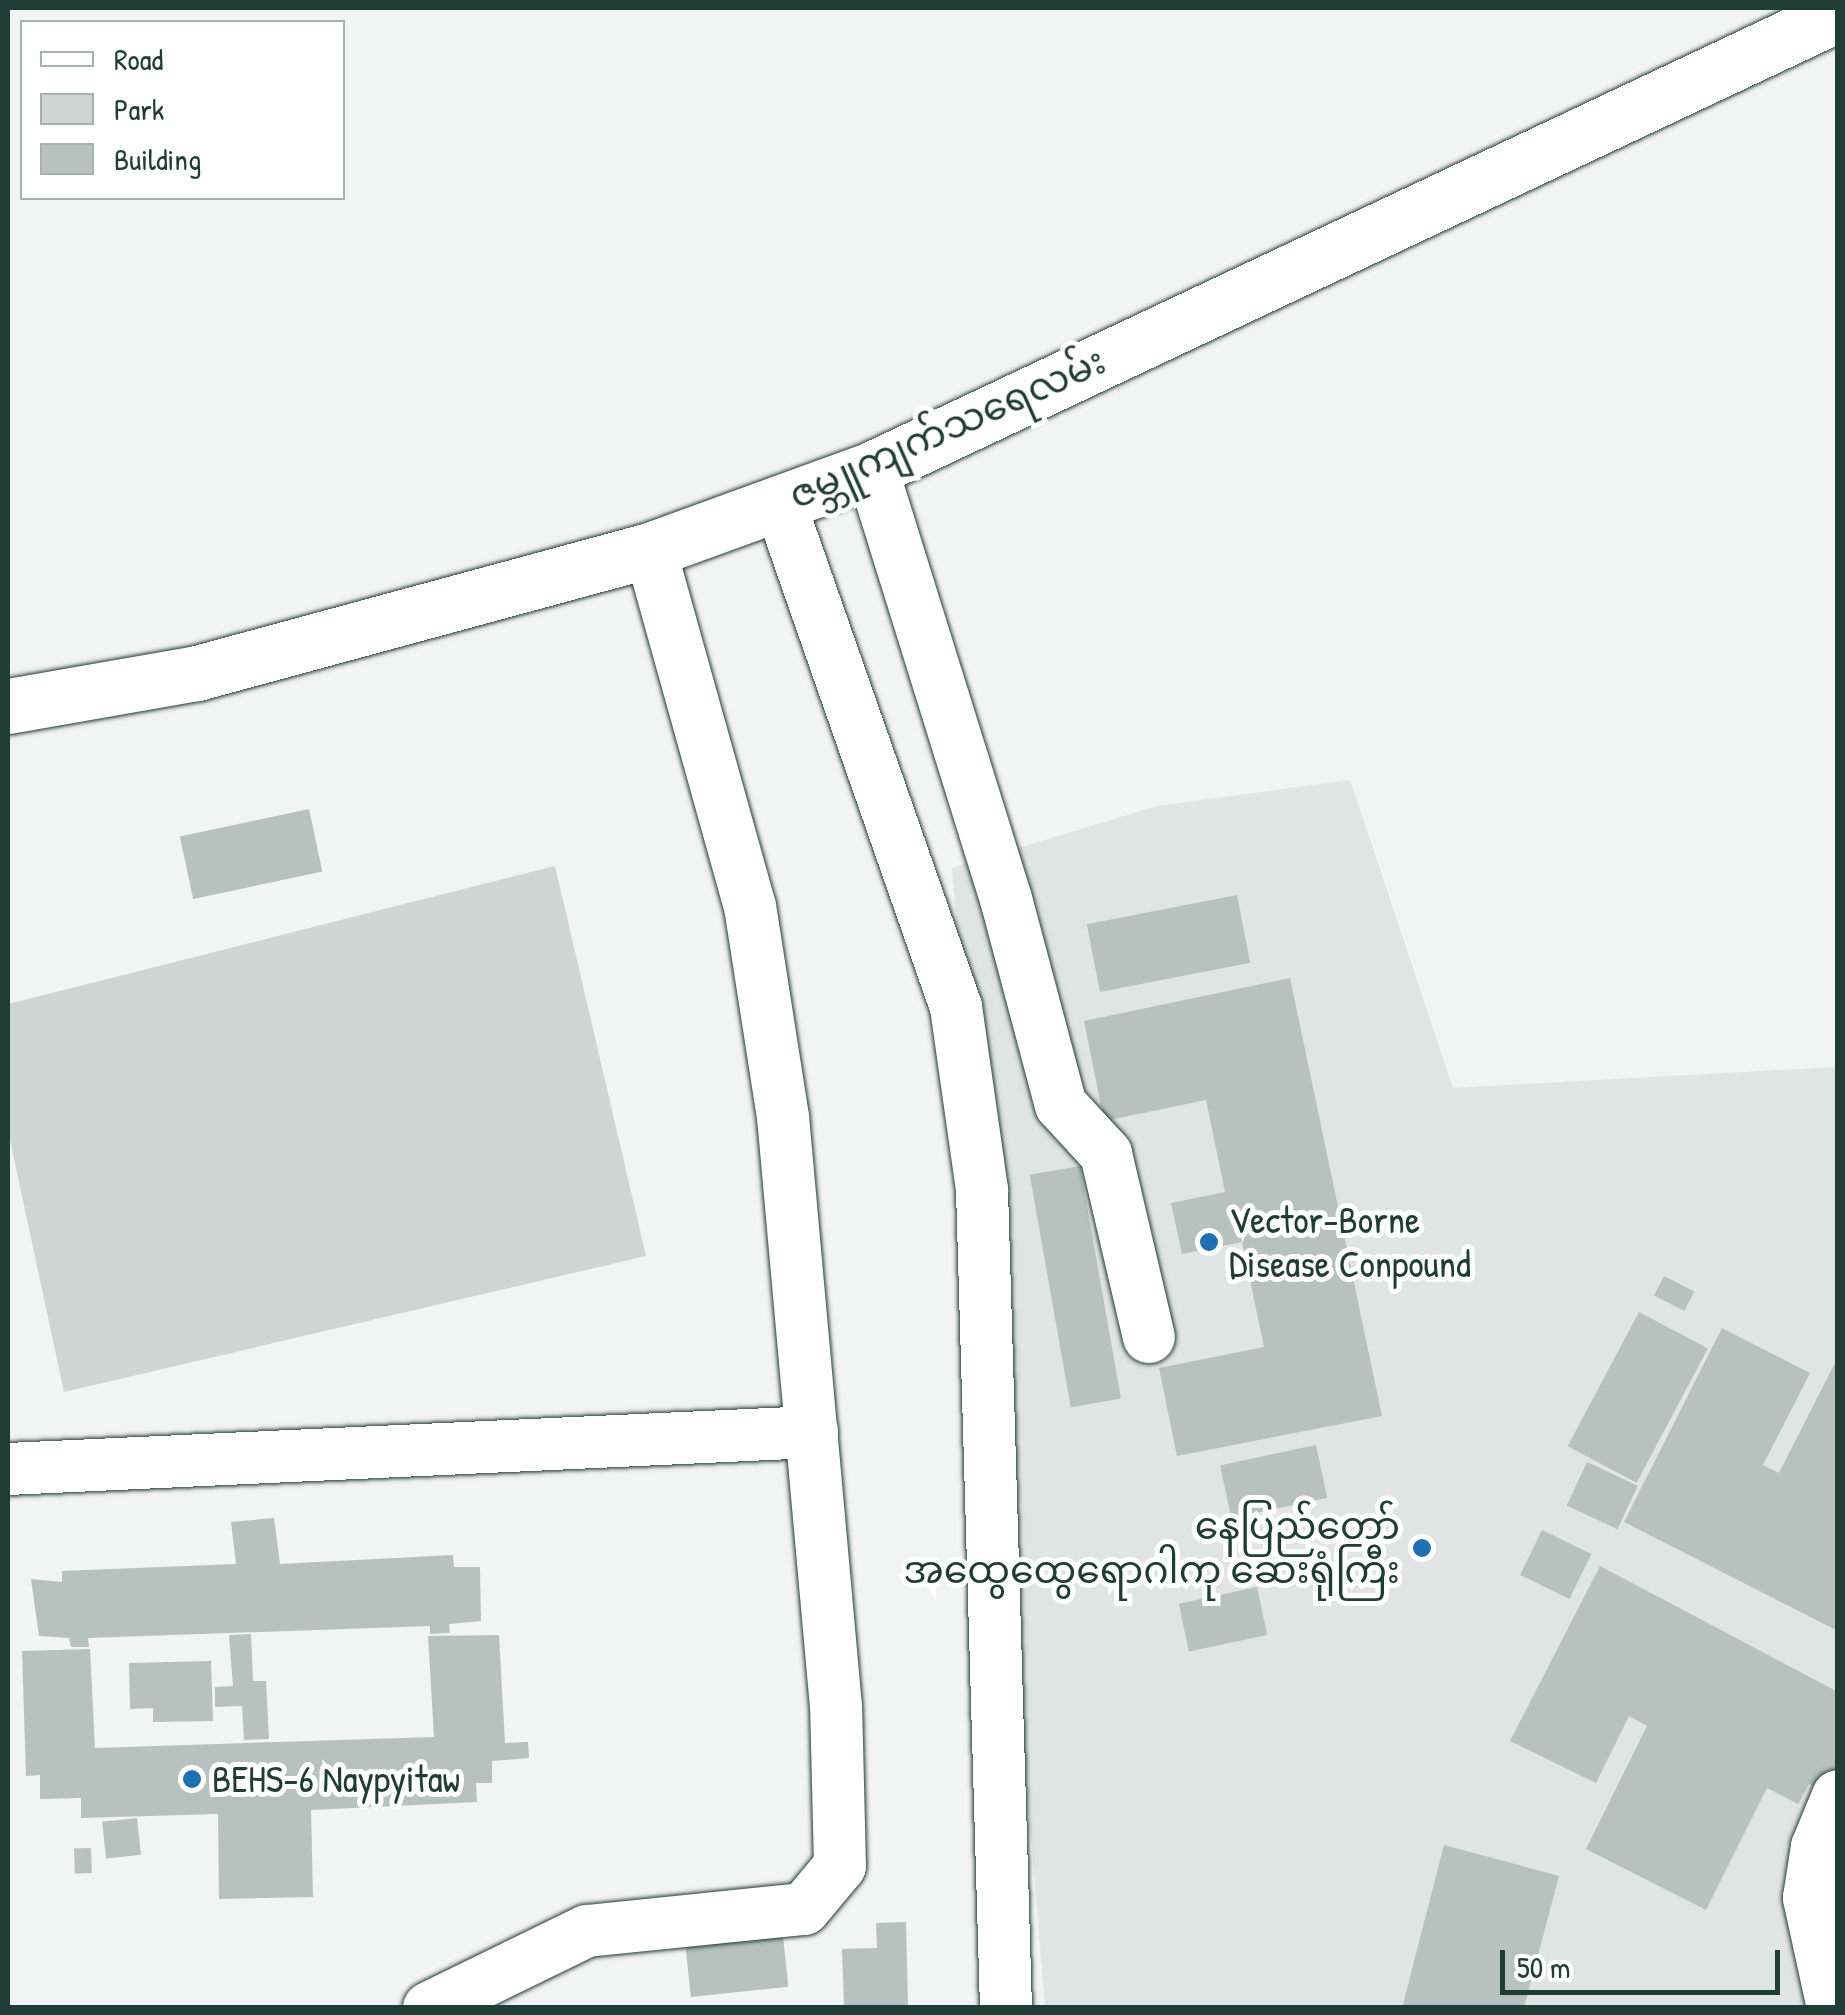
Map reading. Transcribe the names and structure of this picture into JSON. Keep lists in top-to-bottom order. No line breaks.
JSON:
{"streets":{"main road":["ဇမ္ဘူကျက်သရေလမ်း"]},"places":["Vector-Borne Disease Conpound","နေပြည်တော် အထွေထွေရောဂါကု ဆေးရုံကြီး","BEHS-6 Naypyitaw"],"legend":["Road","Park","Building"],"scale_bar":"50 m"}
